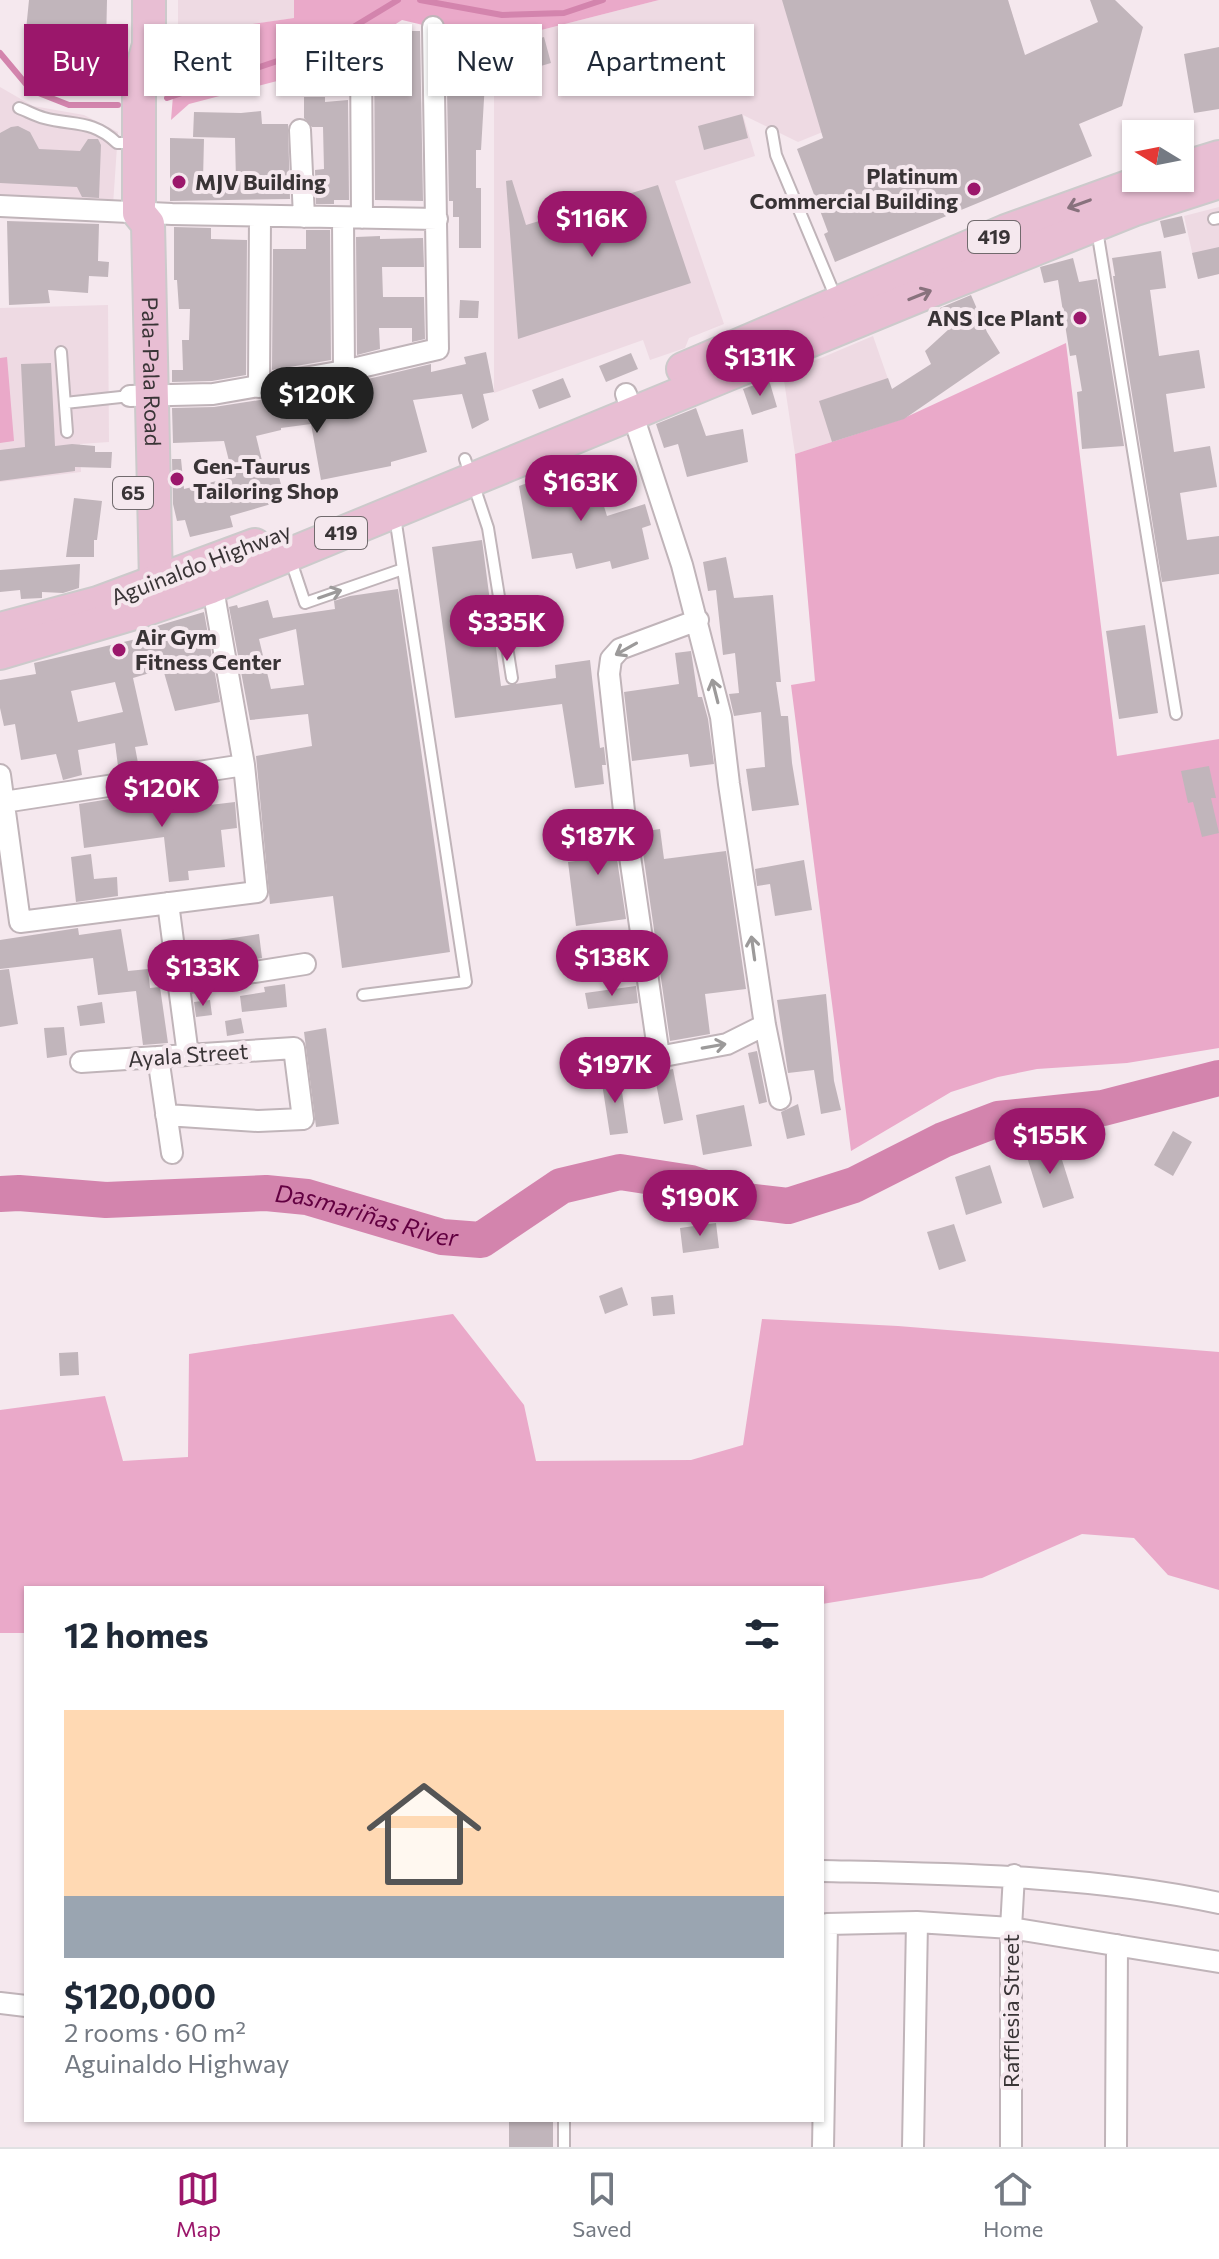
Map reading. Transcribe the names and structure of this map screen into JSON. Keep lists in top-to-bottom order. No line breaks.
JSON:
{"streets":{"main road":["419","Pala-Pala Road","65","Aguinaldo Highway"],"street":["Ayala Street","Rafflesia Street"]},"crossings":[["Pala-Pala Road","Aguinaldo Highway"]],"water":["Dasmariñas River"],"places":["MJV Building","Platinum Commercial Building","ANS Ice Plant","Gen-Taurus Tailoring Shop","Air Gym Fitness Center"],"north":"left","page":{"chip":["Buy","Rent","Filters","New","Apartment"],"price":["$116K","$131K","$120K","$163K","$335K","$120K","$187K","$138K","$133K","$197K","$155K","$190K"],"heading":"12 homes","list":[{"name":"$120,000","note":"2 rooms · 60 m² · Aguinaldo Highway"}],"tabs":["Map","Saved","Home"]}}
